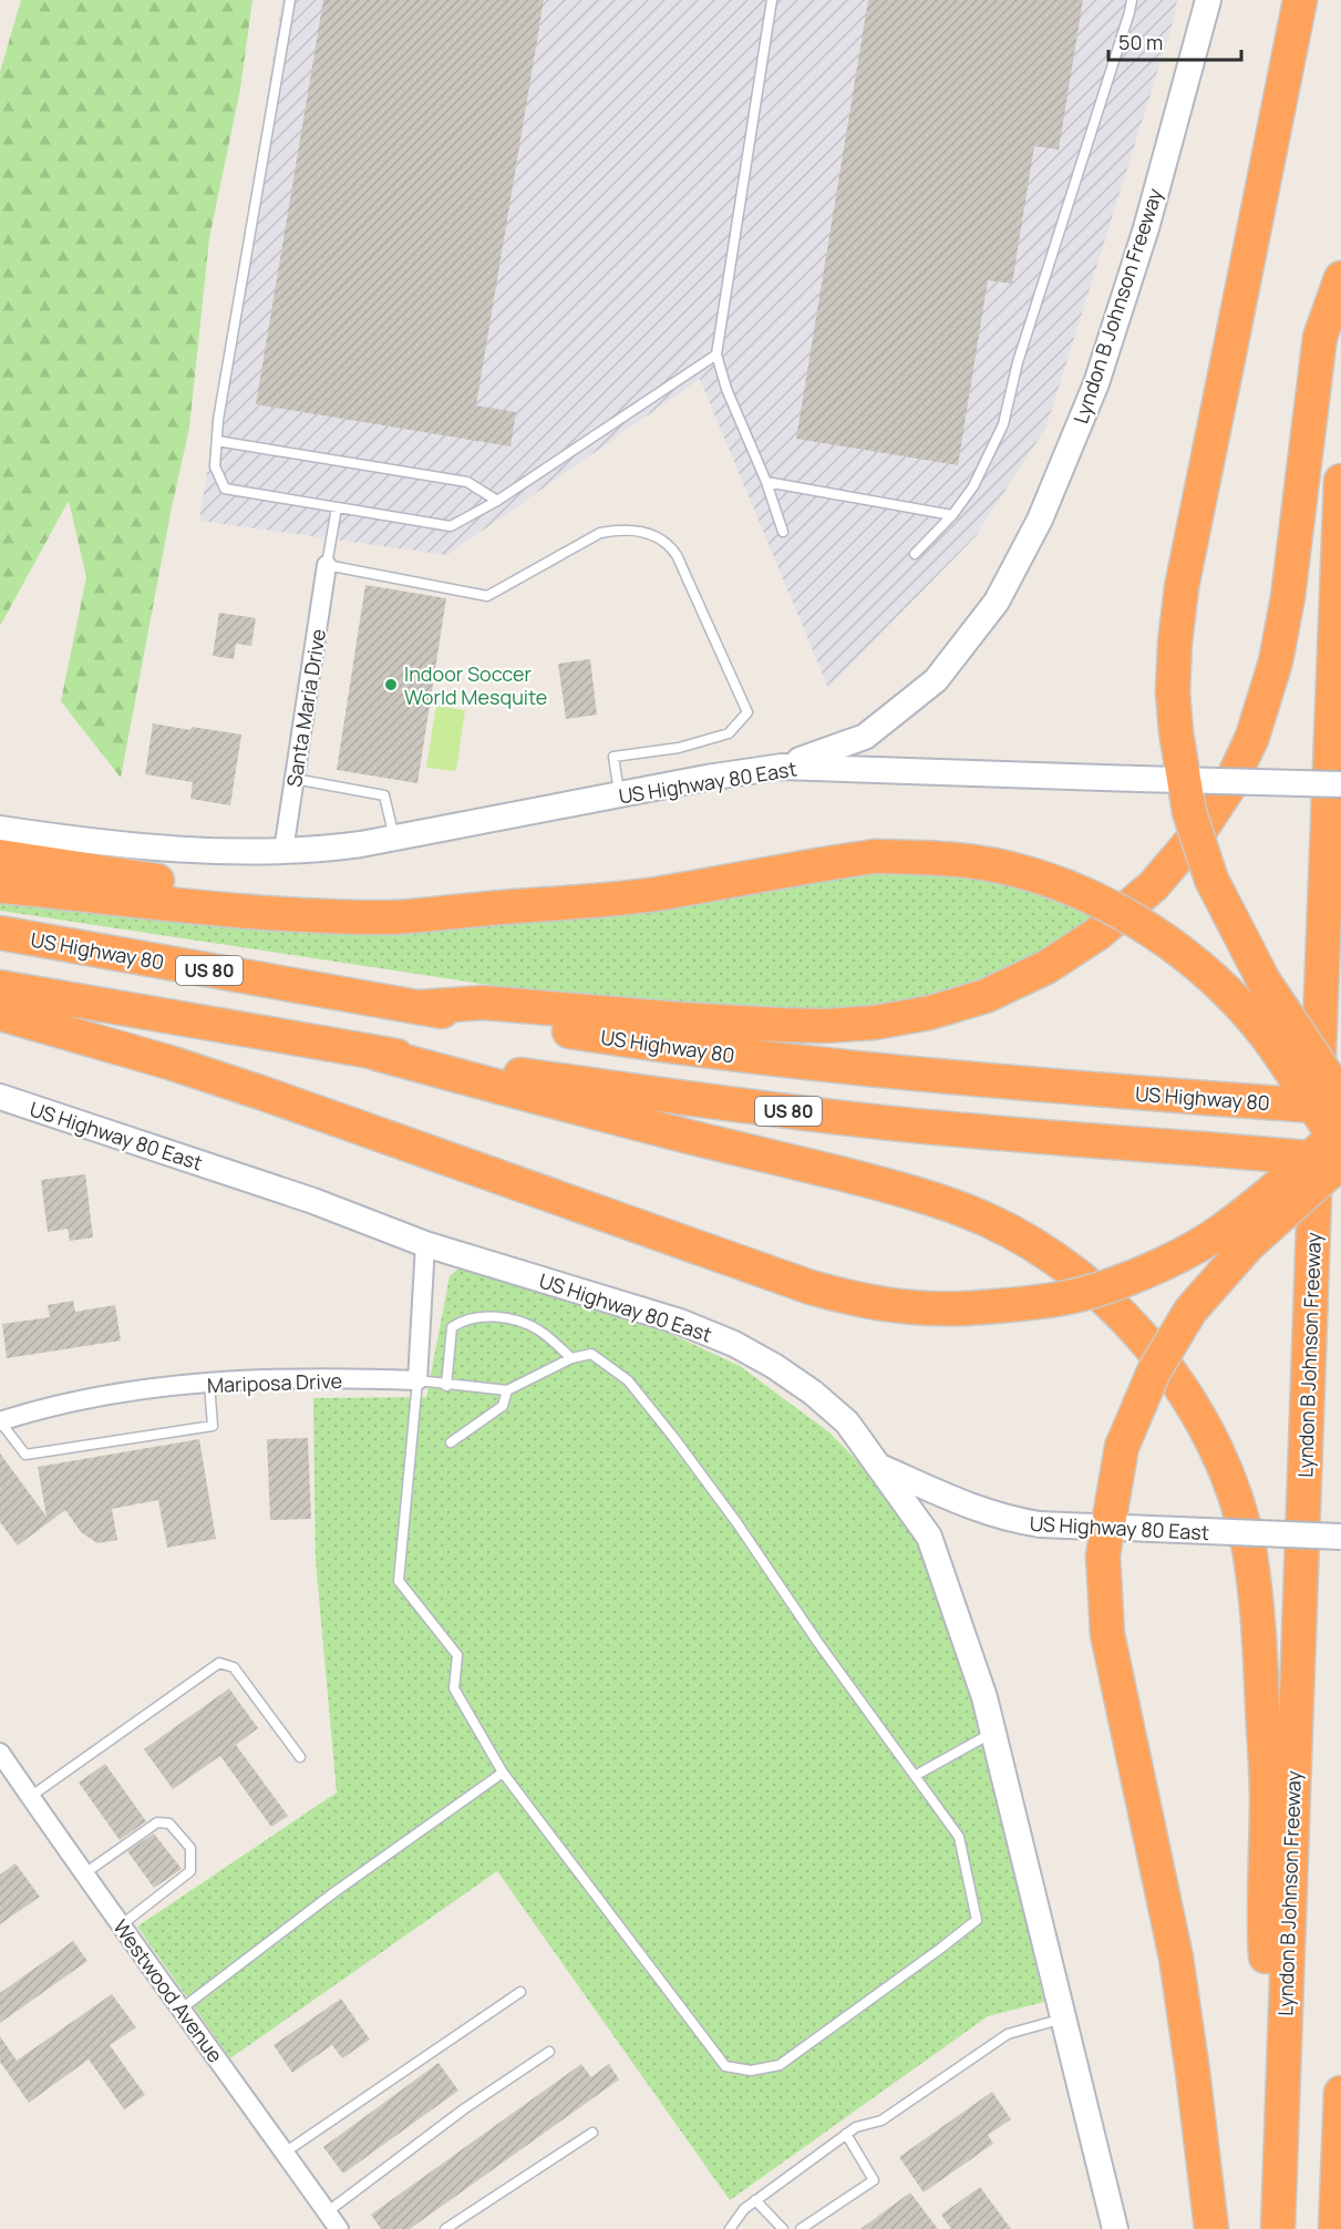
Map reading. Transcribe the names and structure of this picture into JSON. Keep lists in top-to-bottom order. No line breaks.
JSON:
{"streets":{"highway":["Lyndon B Johnson Freeway","US Highway 80","US 80"],"main road":["US Highway 80 East"],"street":["Santa Maria Drive","Mariposa Drive","Westwood Avenue"]},"crossings":[["Lyndon B Johnson Freeway","US Highway 80 East"],["Santa Maria Drive","US Highway 80 East"]],"places":["Indoor Soccer World Mesquite"],"scale_bar":"50 m"}
